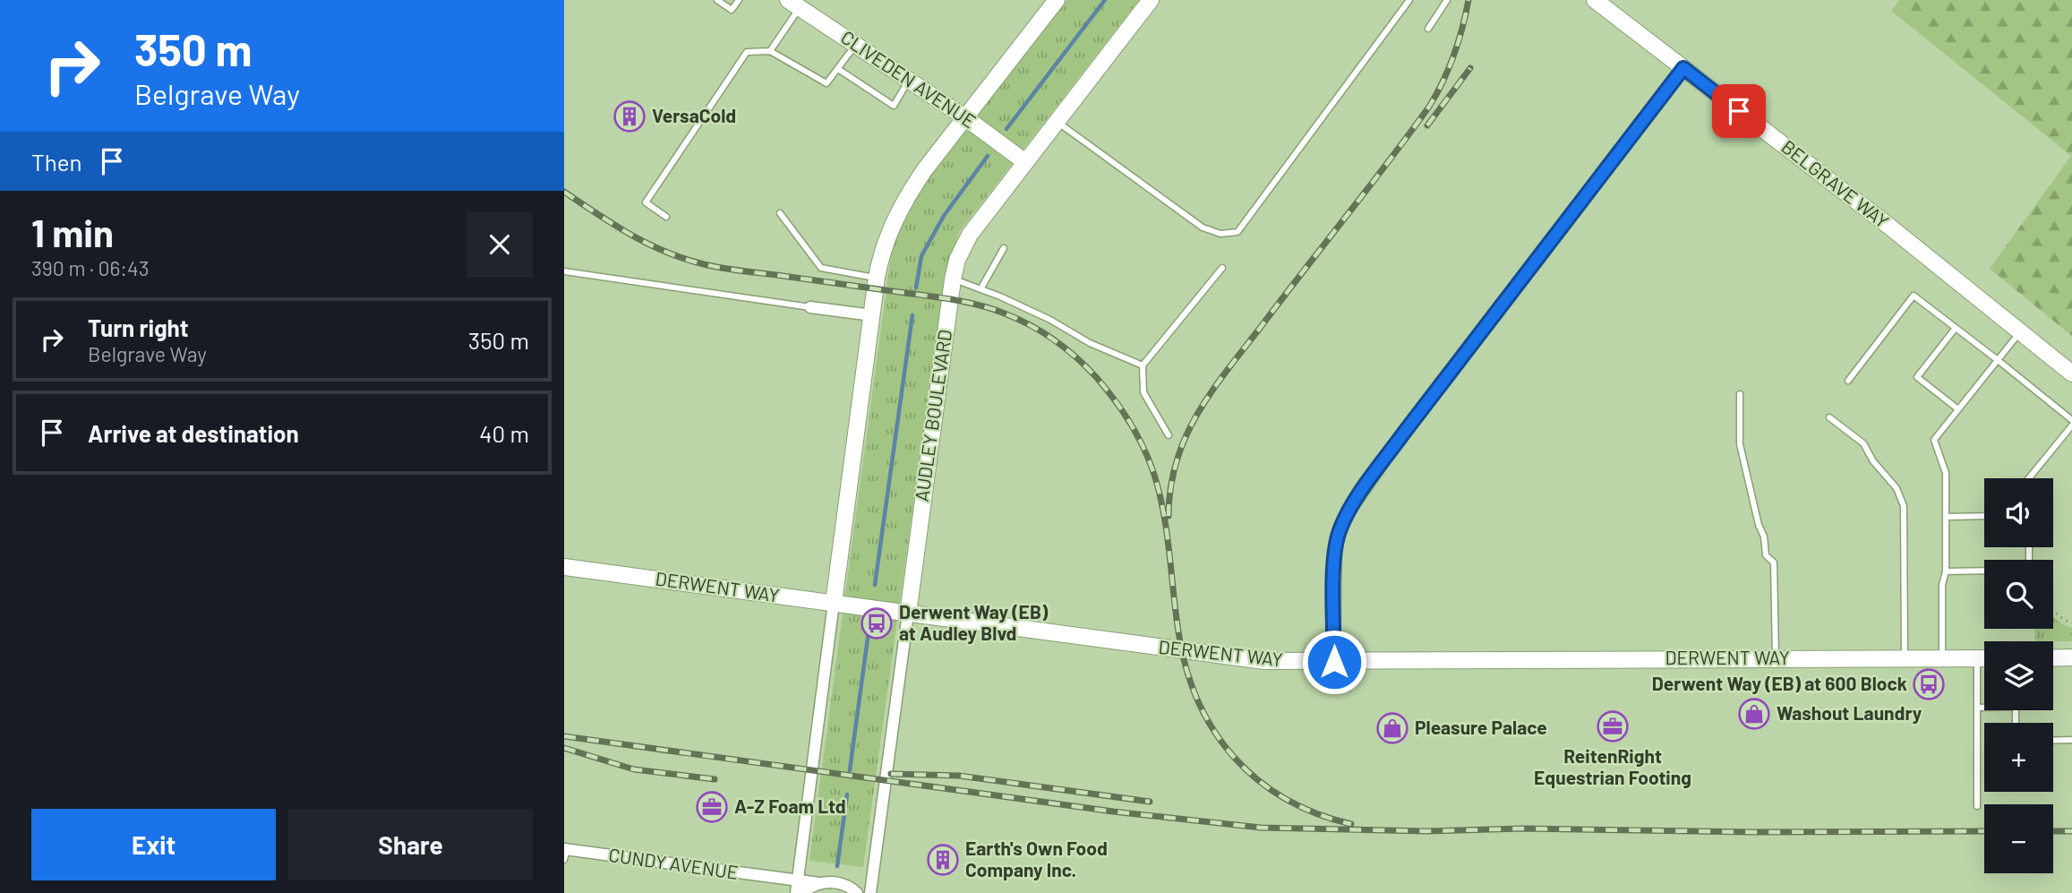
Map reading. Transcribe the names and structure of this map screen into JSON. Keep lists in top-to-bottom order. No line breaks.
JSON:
{"streets":{"street":["CLIVEDEN AVENUE","BELGRAVE WAY","AUDLEY BOULEVARD","DERWENT WAY","CUNDY AVENUE"]},"crossings":[["CLIVEDEN AVENUE","AUDLEY BOULEVARD"],["AUDLEY BOULEVARD","DERWENT WAY"]],"places":{"building":["VersaCold","Earth's Own Food Company Inc."],"bus stop":["Derwent Way (EB) at Audley Blvd","Derwent Way (EB) at 600 Block"],"shop":["Washout Laundry","Pleasure Palace"],"office":["ReitenRight Equestrian Footing","A-Z Foam Ltd"]},"page":{"turn":["350 m","Belgrave Way"],"then":"Then","heading":["1 min","390 m · 06:43"],"list":[{"name":"Turn right","note":"Belgrave Way","value":"350 m"},{"name":"Arrive at destination","value":"40 m"}],"map_buttons":["+","−"],"buttons":["Exit","Share"]}}
